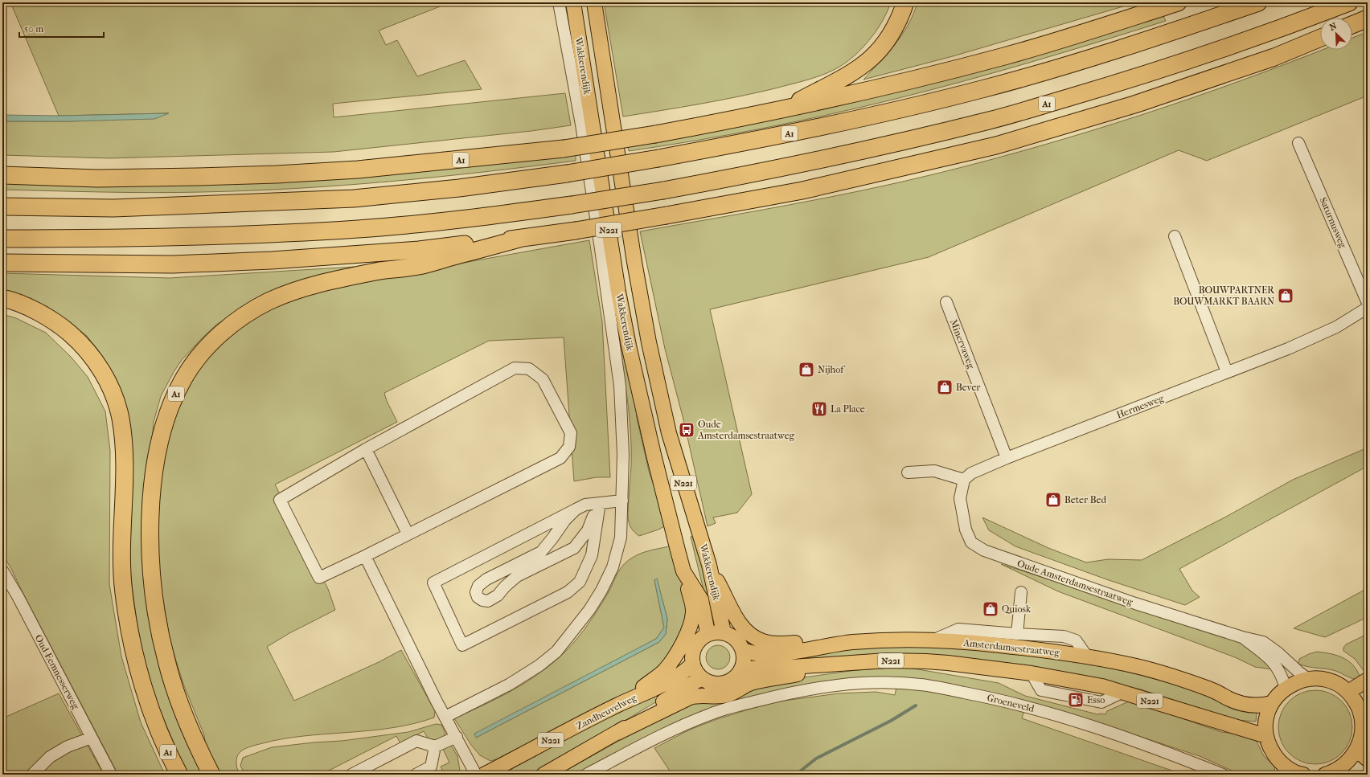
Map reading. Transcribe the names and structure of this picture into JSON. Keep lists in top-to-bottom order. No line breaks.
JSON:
{"streets":{"highway":["A1"],"main road":["Wakkerendijk","N221","Amsterdamsestraatweg","Zandheuvelweg"],"street":["Saturnusweg","Minervaweg","Hermesweg","Oude Amsterdamsestraatweg","Oud-Eemnesserweg","Groeneveld"]},"crossings":[["Wakkerendijk","N221"],["Wakkerendijk","Amsterdamsestraatweg"],["Wakkerendijk","Zandheuvelweg"],["N221","Amsterdamsestraatweg"],["N221","Zandheuvelweg"],["Minervaweg","Hermesweg"],["Hermesweg","Oude Amsterdamsestraatweg"],["Amsterdamsestraatweg","Zandheuvelweg"]],"places":{"shop":["BOUWPARTNER BOUWMARKT BAARN","Nijhof","Bever","Beter Bed","Quiosk"],"restaurant":["La Place"],"bus stop":["Oude Amsterdamsestraatweg"],"fuel station":["Esso"]},"scale_bar":"50 m","north":"top left"}
